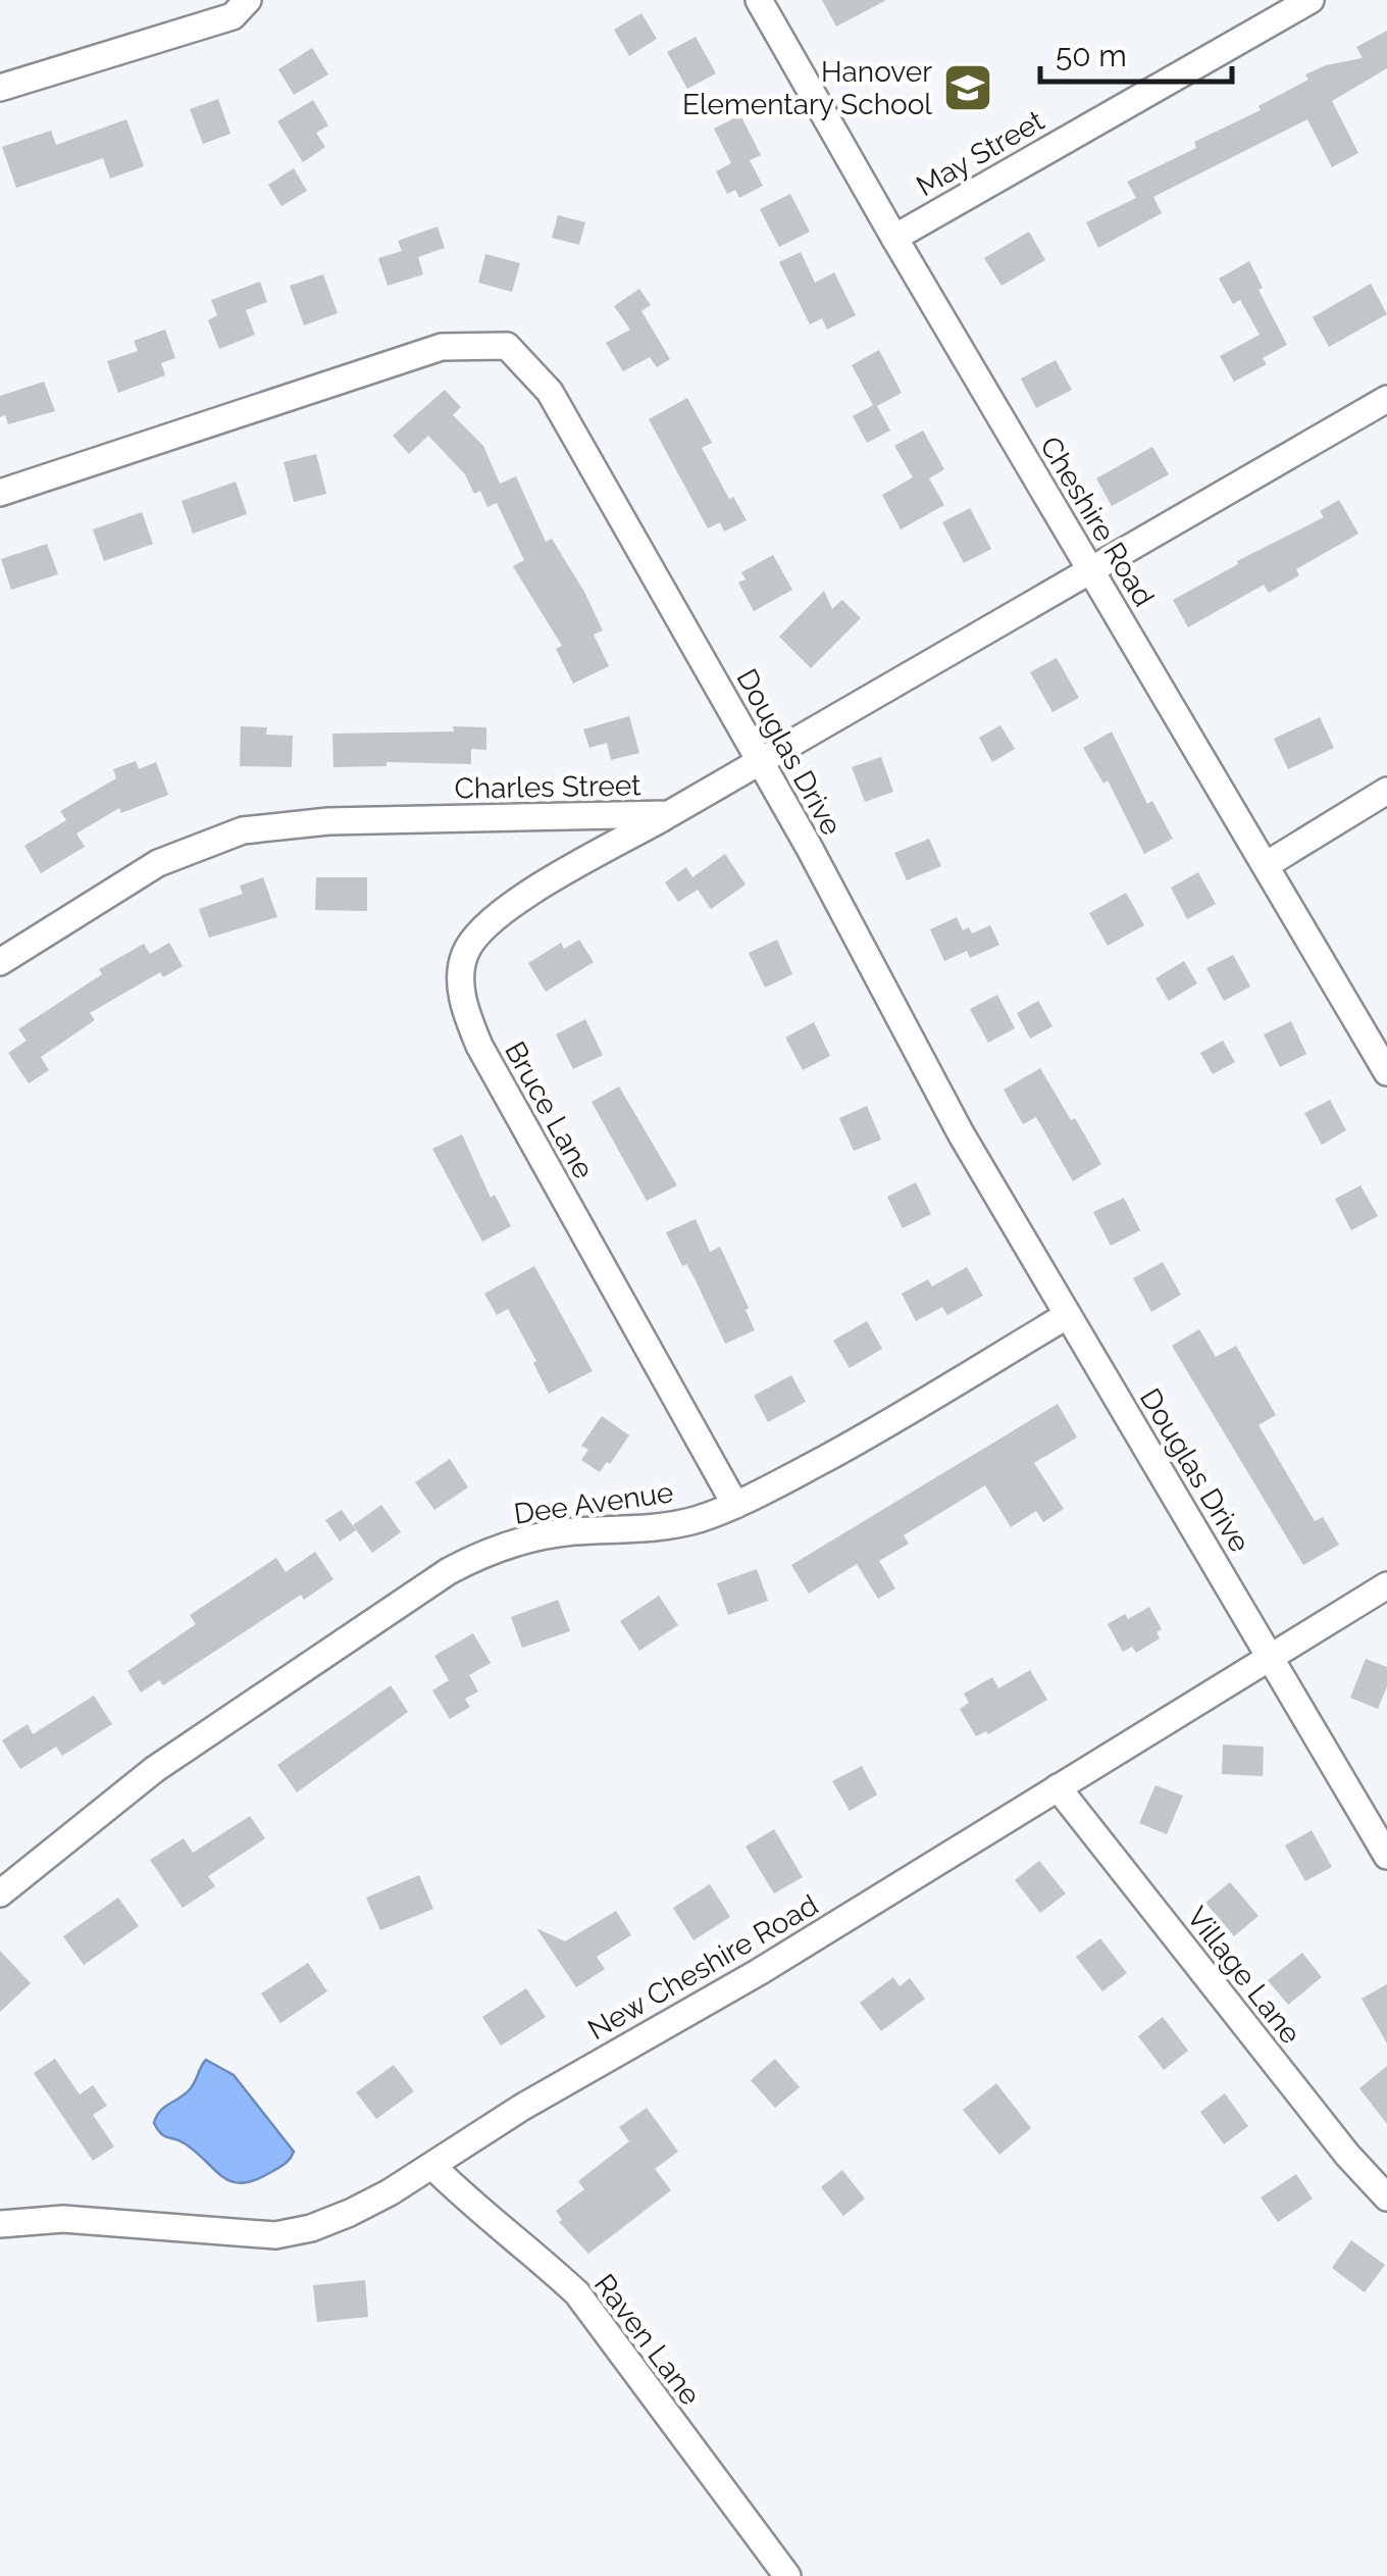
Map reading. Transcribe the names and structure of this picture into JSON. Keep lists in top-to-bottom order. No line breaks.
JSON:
{"streets":{"street":["May Street","Cheshire Road","Douglas Drive","Charles Street","Bruce Lane","Dee Avenue","New Cheshire Road","Village Lane","Raven Lane"]},"crossings":[["May Street","Cheshire Road"],["Cheshire Road","Charles Street"],["Douglas Drive","Charles Street"],["Douglas Drive","Dee Avenue"],["Douglas Drive","New Cheshire Road"],["Charles Street","Bruce Lane"],["Bruce Lane","Dee Avenue"],["New Cheshire Road","Village Lane"],["New Cheshire Road","Raven Lane"]],"places":{"school or university":["Hanover Elementary School"]},"scale_bar":"50 m"}
